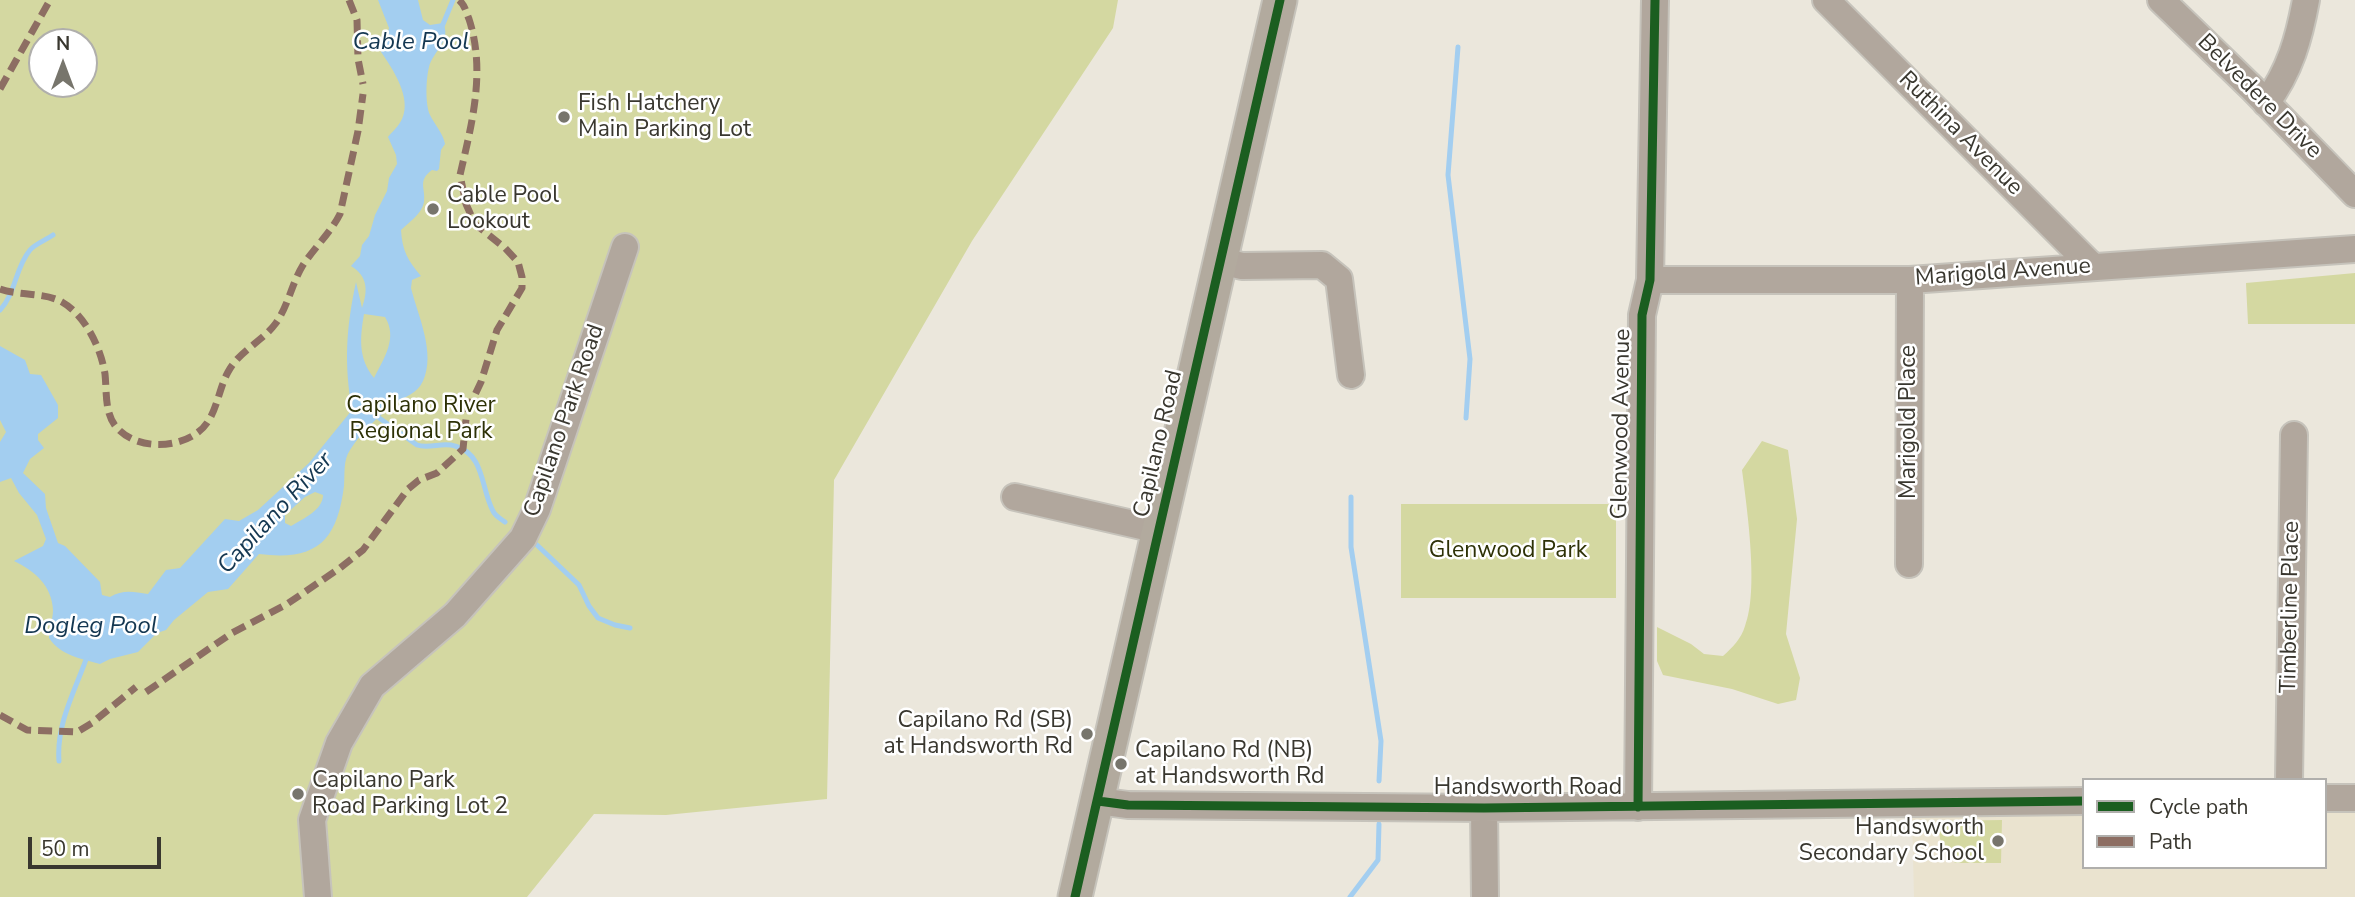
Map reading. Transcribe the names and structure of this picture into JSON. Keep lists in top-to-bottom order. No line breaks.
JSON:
{"streets":{"main road":["Capilano Road"],"street":["Belvedere Drive","Ruthina Avenue","Marigold Avenue","Capilano Park Road","Marigold Place","Glenwood Avenue","Timberline Place","Handsworth Road"]},"crossings":[["Ruthina Avenue","Marigold Avenue"],["Marigold Avenue","Marigold Place"],["Marigold Avenue","Glenwood Avenue"],["Glenwood Avenue","Handsworth Road"],["Capilano Road","Handsworth Road"]],"water":["Cable Pool","Capilano River","Dogleg Pool"],"parks":["Capilano River Regional Park","Glenwood Park"],"places":["Fish Hatchery Main Parking Lot","Cable Pool Lookout","Capilano Rd (SB) at Handsworth Rd","Capilano Rd (NB) at Handsworth Rd","Capilano Park Road Parking Lot 2","Handsworth Secondary School"],"legend":["Cycle path","Path"],"scale_bar":"50 m","north":"top"}
